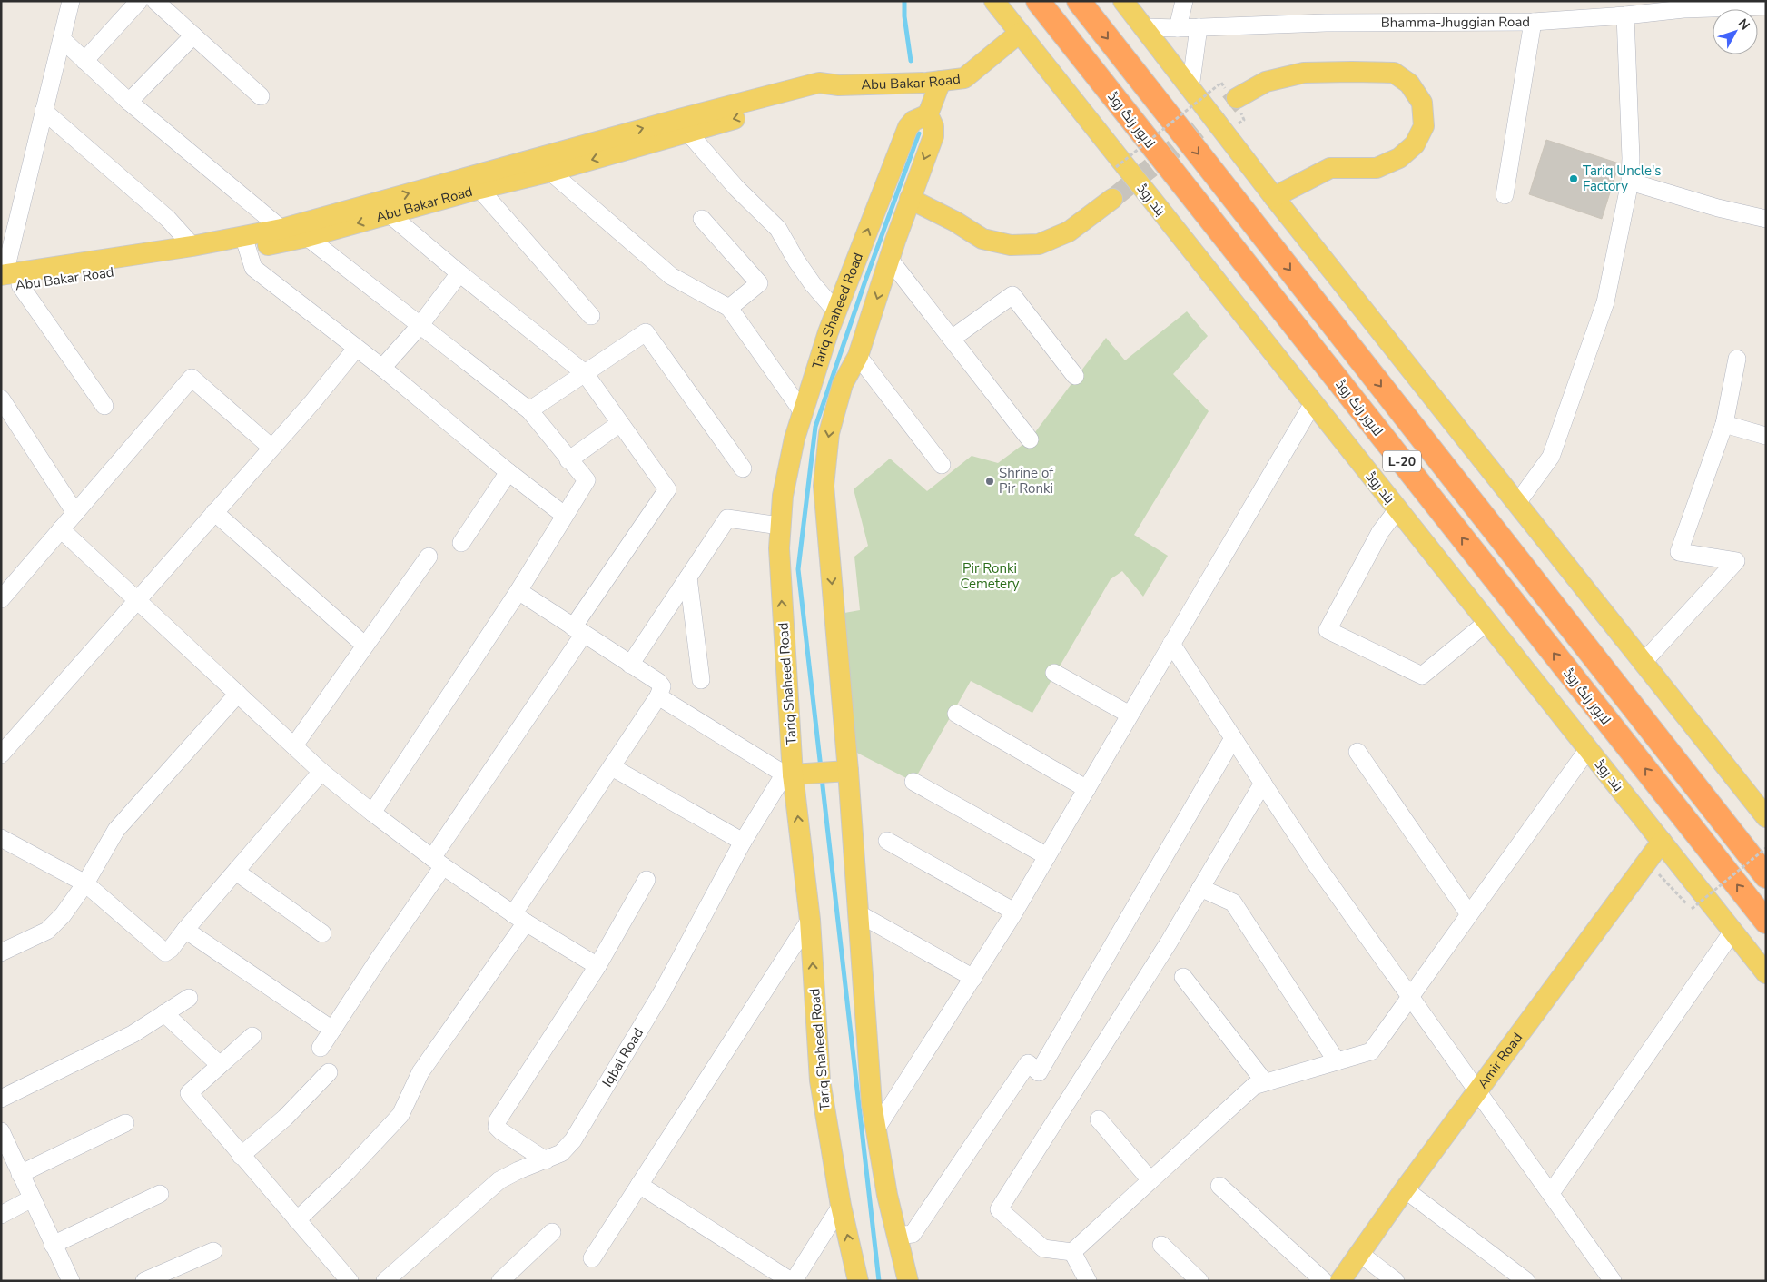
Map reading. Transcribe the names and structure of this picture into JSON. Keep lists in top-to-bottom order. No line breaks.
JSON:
{"streets":{"highway":["لاہور رنگ روڈ","L-20"],"main road":["Abu Bakar Road","بند روڈ","Tariq Shaheed Road","Amir Road"],"street":["Bhamma-Jhuggian Road","Iqbal Road"]},"crossings":[["Abu Bakar Road","بند روڈ"],["بند روڈ","Amir Road"],["Tariq Shaheed Road","Iqbal Road"]],"parks":["Pir Ronki Cemetery"],"places":["Tariq Uncle's Factory","Shrine of Pir Ronki"],"north":"top right"}
